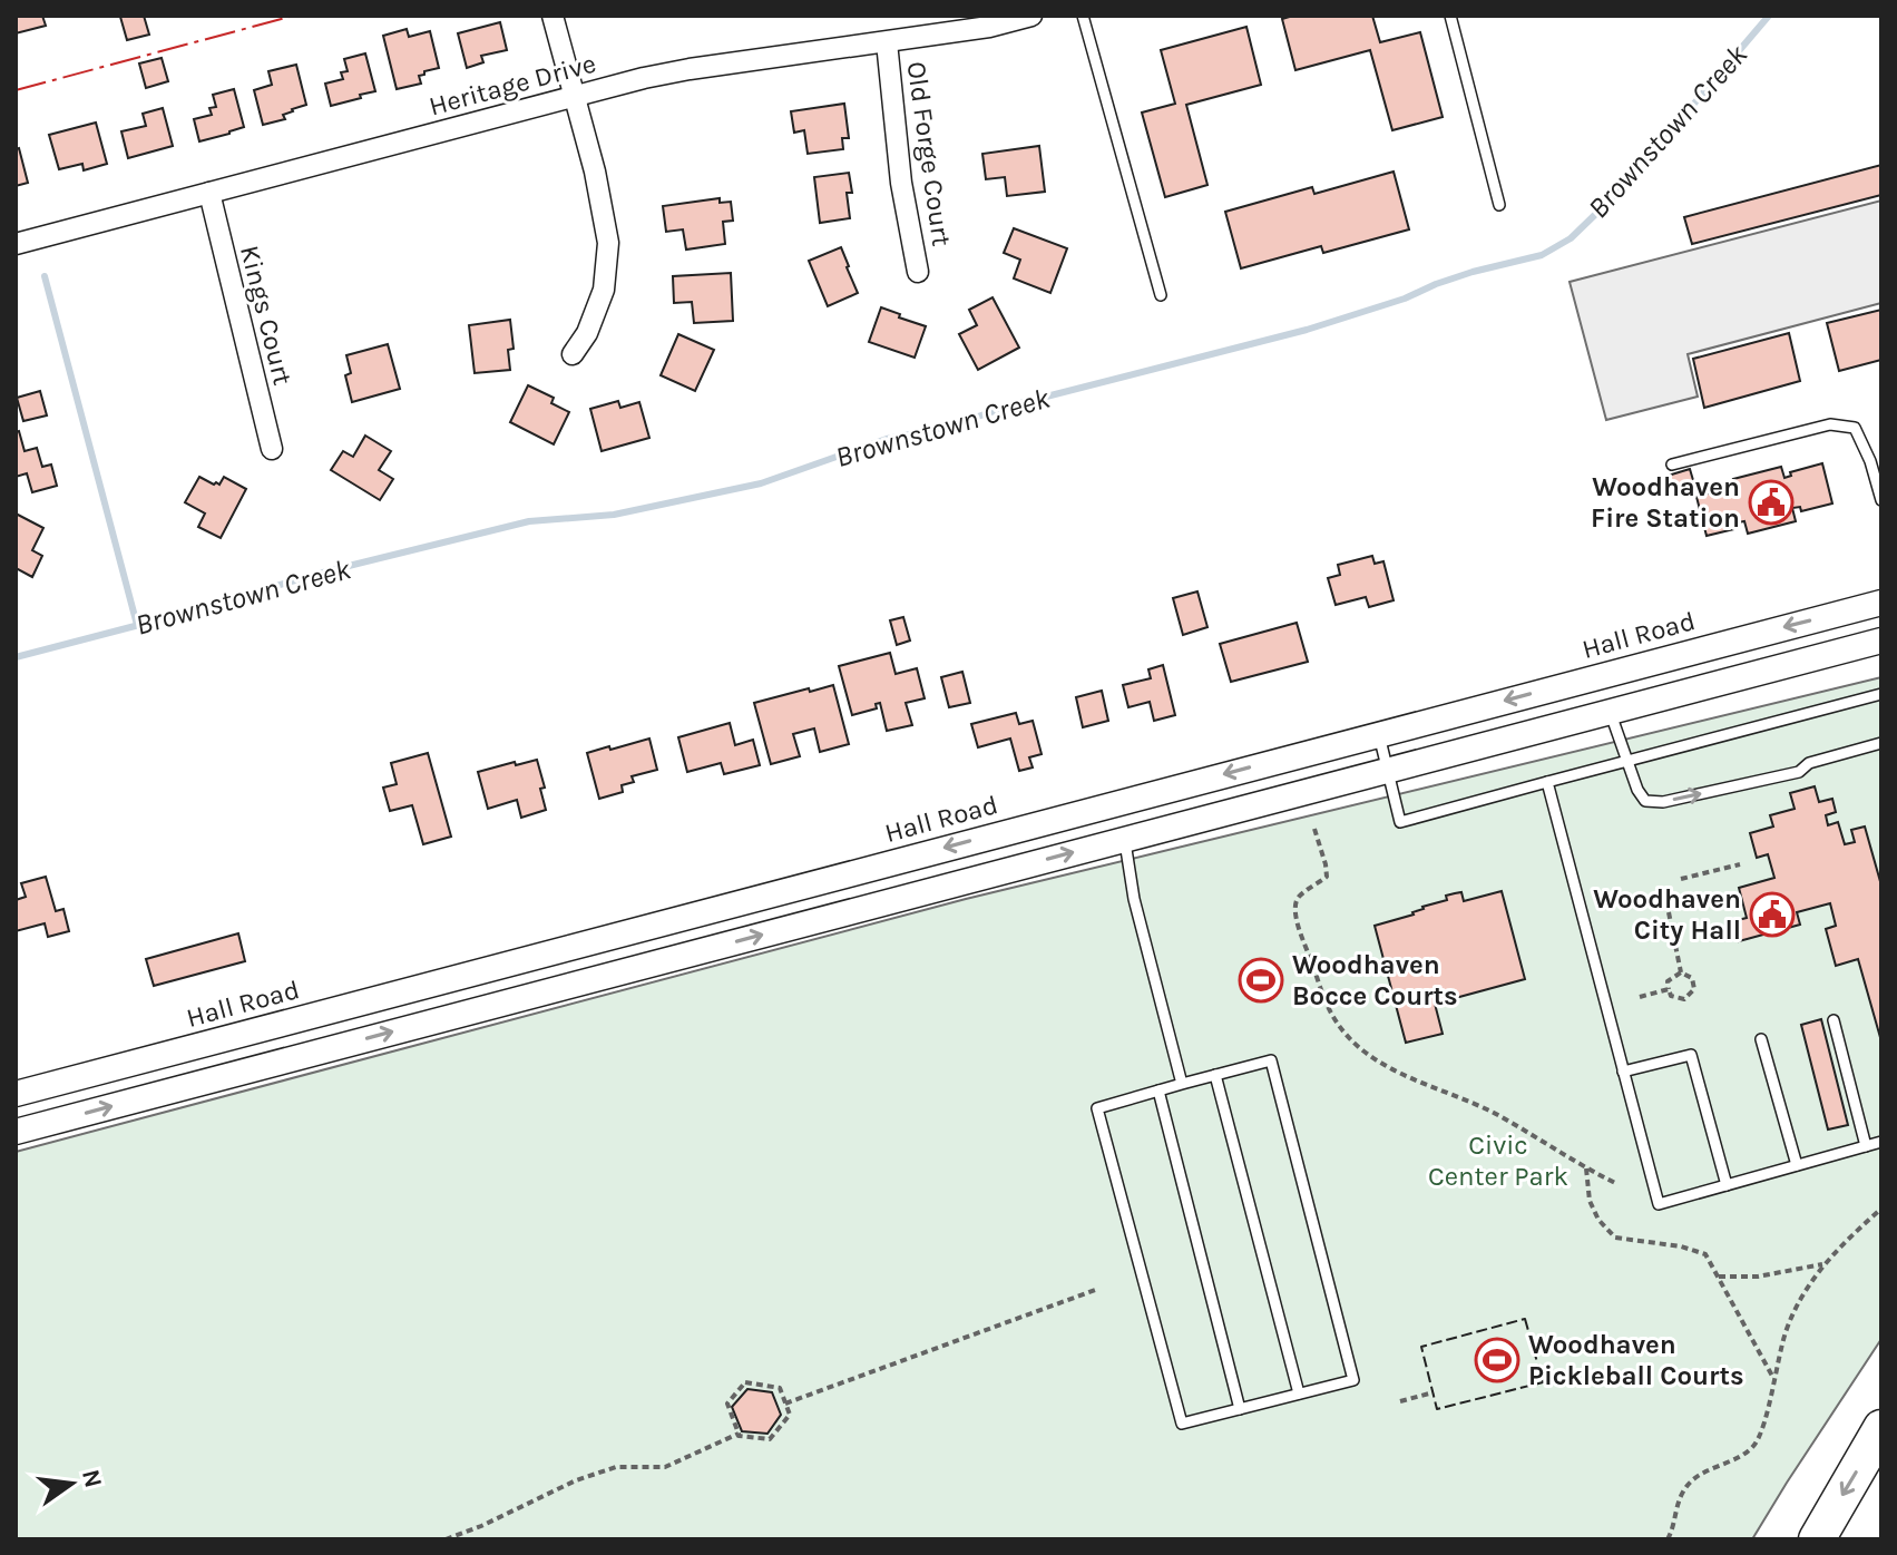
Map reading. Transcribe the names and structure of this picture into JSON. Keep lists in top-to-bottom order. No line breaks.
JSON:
{"streets":{"street":["Heritage Drive","Old Forge Court","Kings Court","Hall Road"]},"crossings":[["Heritage Drive","Old Forge Court"],["Heritage Drive","Kings Court"]],"water":["Brownstown Creek"],"parks":["Civic Center Park"],"places":{"public building":["Woodhaven Fire Station","Woodhaven City Hall"],"sports":["Woodhaven Bocce Courts","Woodhaven Pickleball Courts"]},"north":"right"}
